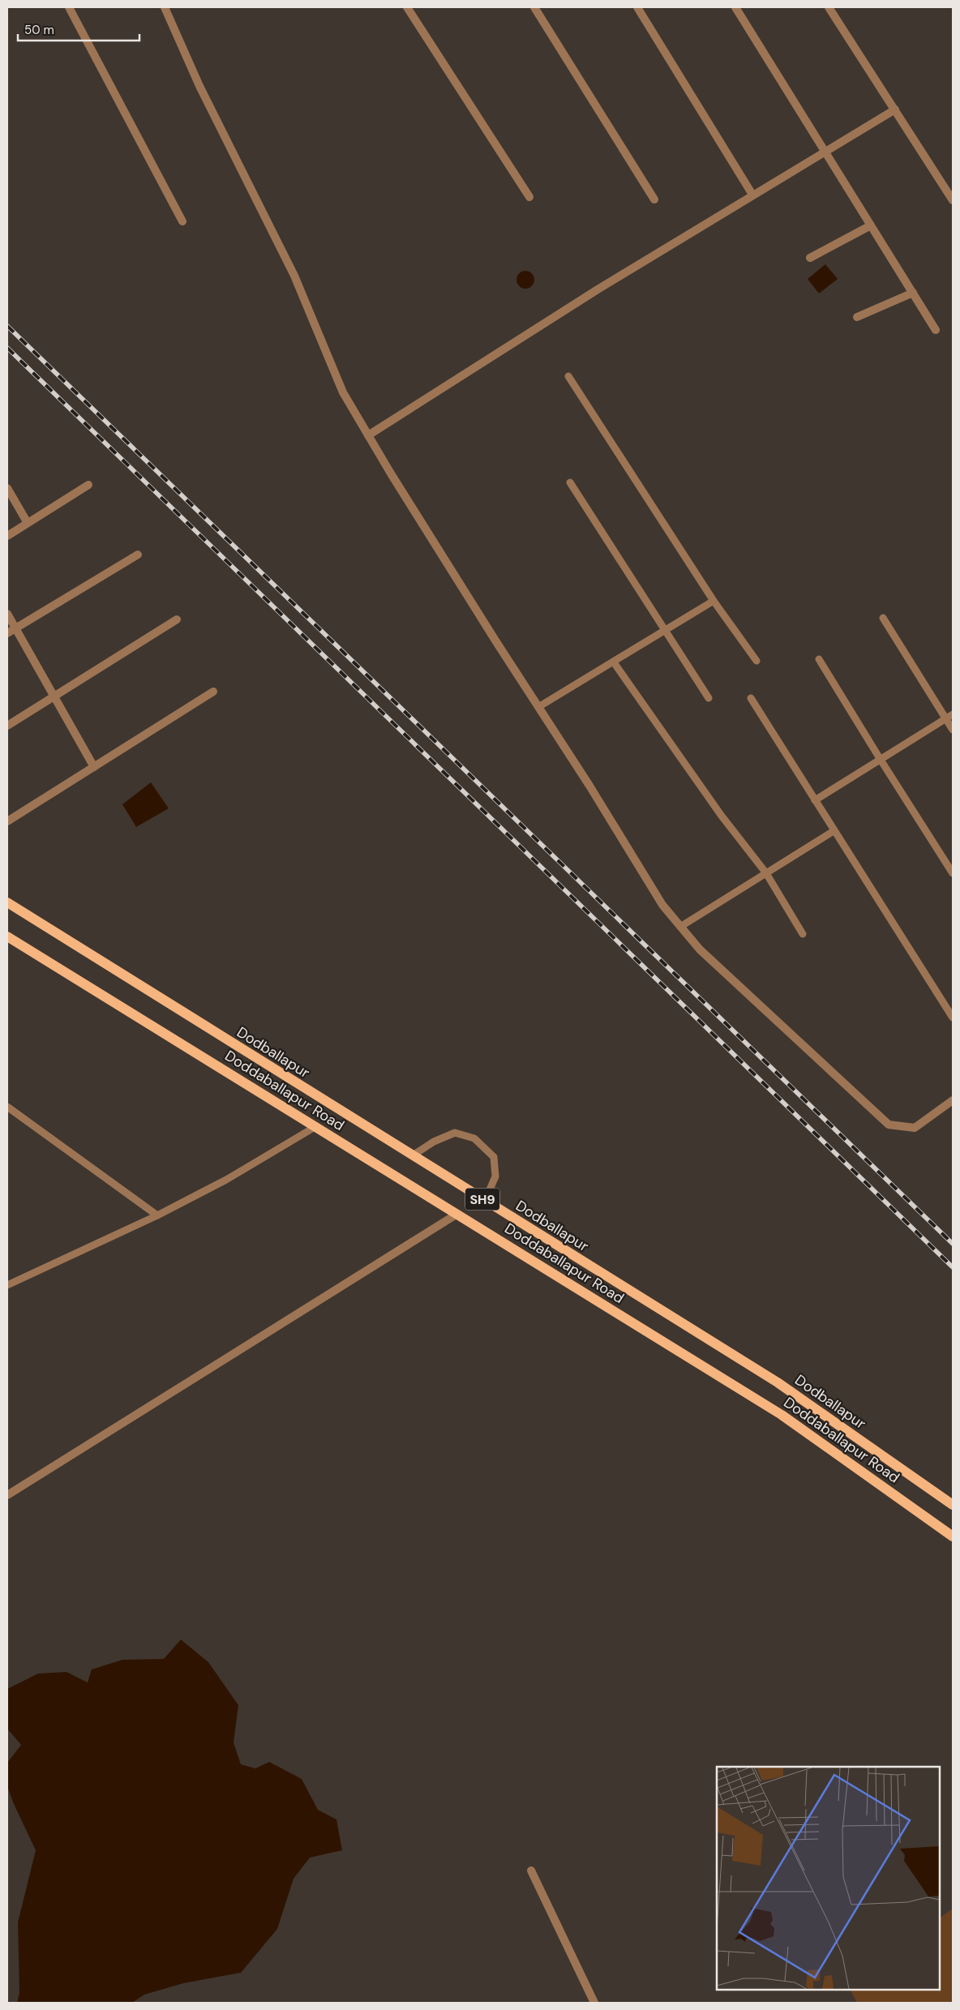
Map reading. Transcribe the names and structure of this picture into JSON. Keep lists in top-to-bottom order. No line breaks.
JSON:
{"streets":{"main road":["Dodballapur","Doddaballapur Road","SH9"]},"scale_bar":"50 m"}
